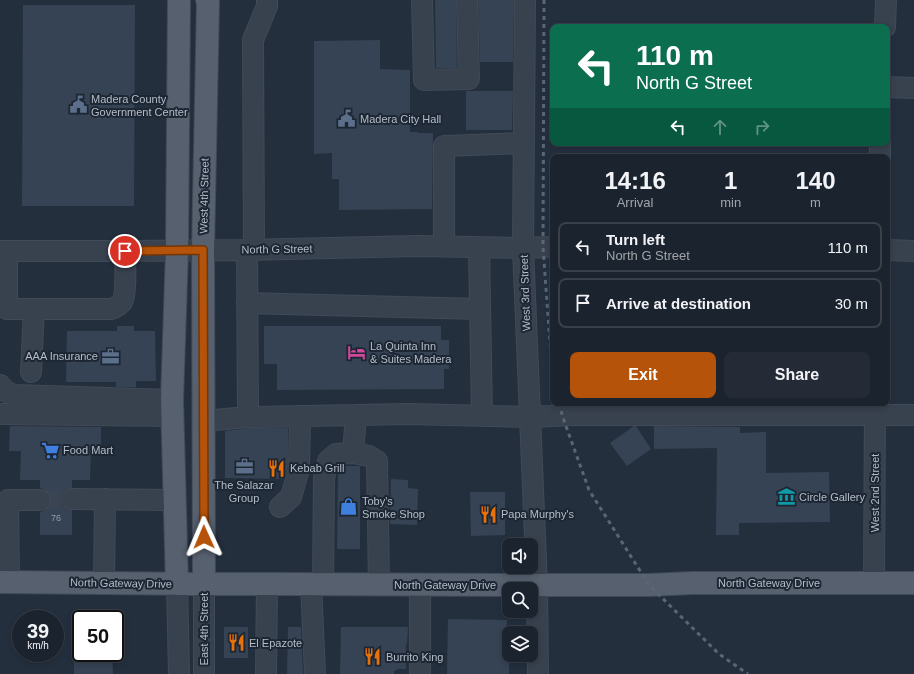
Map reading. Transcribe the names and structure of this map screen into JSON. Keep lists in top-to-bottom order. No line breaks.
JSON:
{"streets":{"main road":["West 4th Street","North Gateway Drive"],"street":["North G Street","West 3rd Street","West 2nd Street","East 4th Street"]},"crossings":[["West 4th Street","North G Street"],["West 4th Street","North Gateway Drive"],["West 4th Street","East 4th Street"],["North G Street","West 3rd Street"],["West 2nd Street","North Gateway Drive"],["North Gateway Drive","East 4th Street"]],"places":{"public building":["Madera County Government Center","Madera City Hall"],"hotel":["La Quinta Inn & Suites Madera"],"office":["AAA Insurance","The Salazar Group"],"supermarket":["Food Mart"],"restaurant":["Kebab Grill","Papa Murphy's","El Epazote","Burrito King"],"museum":["Circle Gallery"],"shop":["Toby's Smoke Shop"]},"house_numbers":["76"],"page":{"turn":["110 m","North G Street"],"eta":["14:16","Arrival","1","min","140","m"],"list":[{"name":"Turn left","note":"North G Street","value":"110 m"},{"name":"Arrive at destination","value":"30 m"}],"buttons":["Exit","Share"],"speed":"39 km/h","limit":"50"}}
